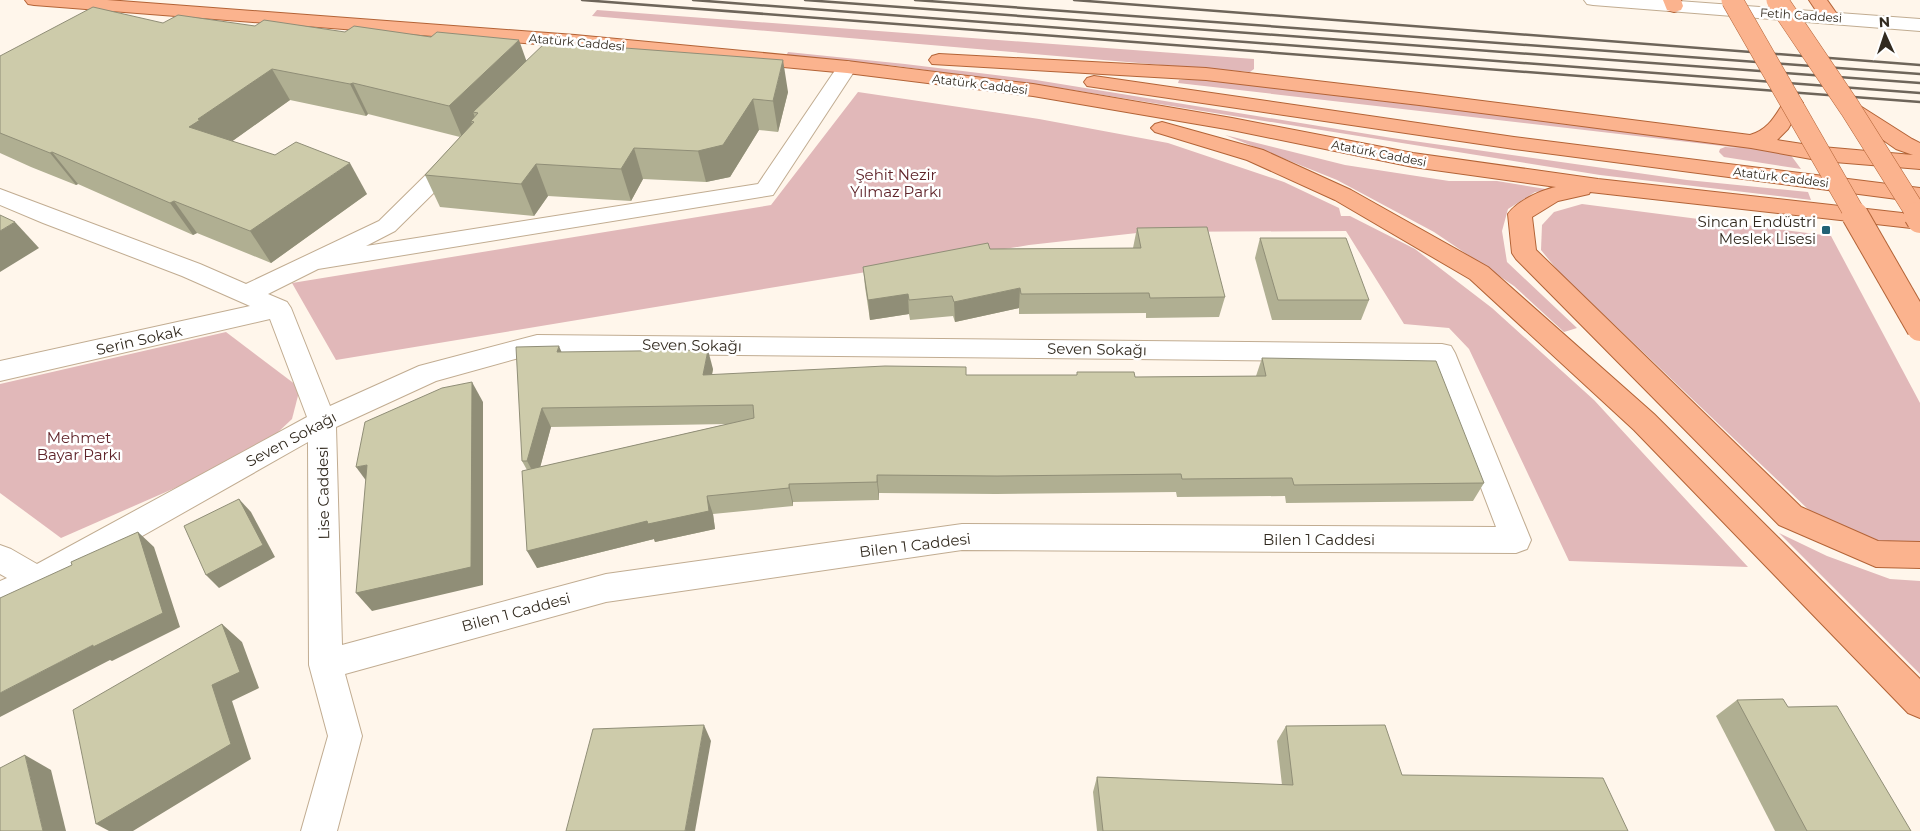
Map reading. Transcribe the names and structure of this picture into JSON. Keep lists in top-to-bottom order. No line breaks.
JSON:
{"streets":{"main road":["Atatürk Caddesi"],"street":["Fetih Caddesi","Serin Sokak","Seven Sokağı","Lise Caddesi","Bilen 1 Caddesi"]},"crossings":[["Serin Sokak","Lise Caddesi"],["Seven Sokağı","Lise Caddesi"],["Seven Sokağı","Bilen 1 Caddesi"],["Lise Caddesi","Bilen 1 Caddesi"]],"parks":["Şehit Nezir Yılmaz Parkı","Mehmet Bayar Parkı"],"places":{"transit":["Sincan Endüstri Meslek Lisesi"]},"north":"top"}
